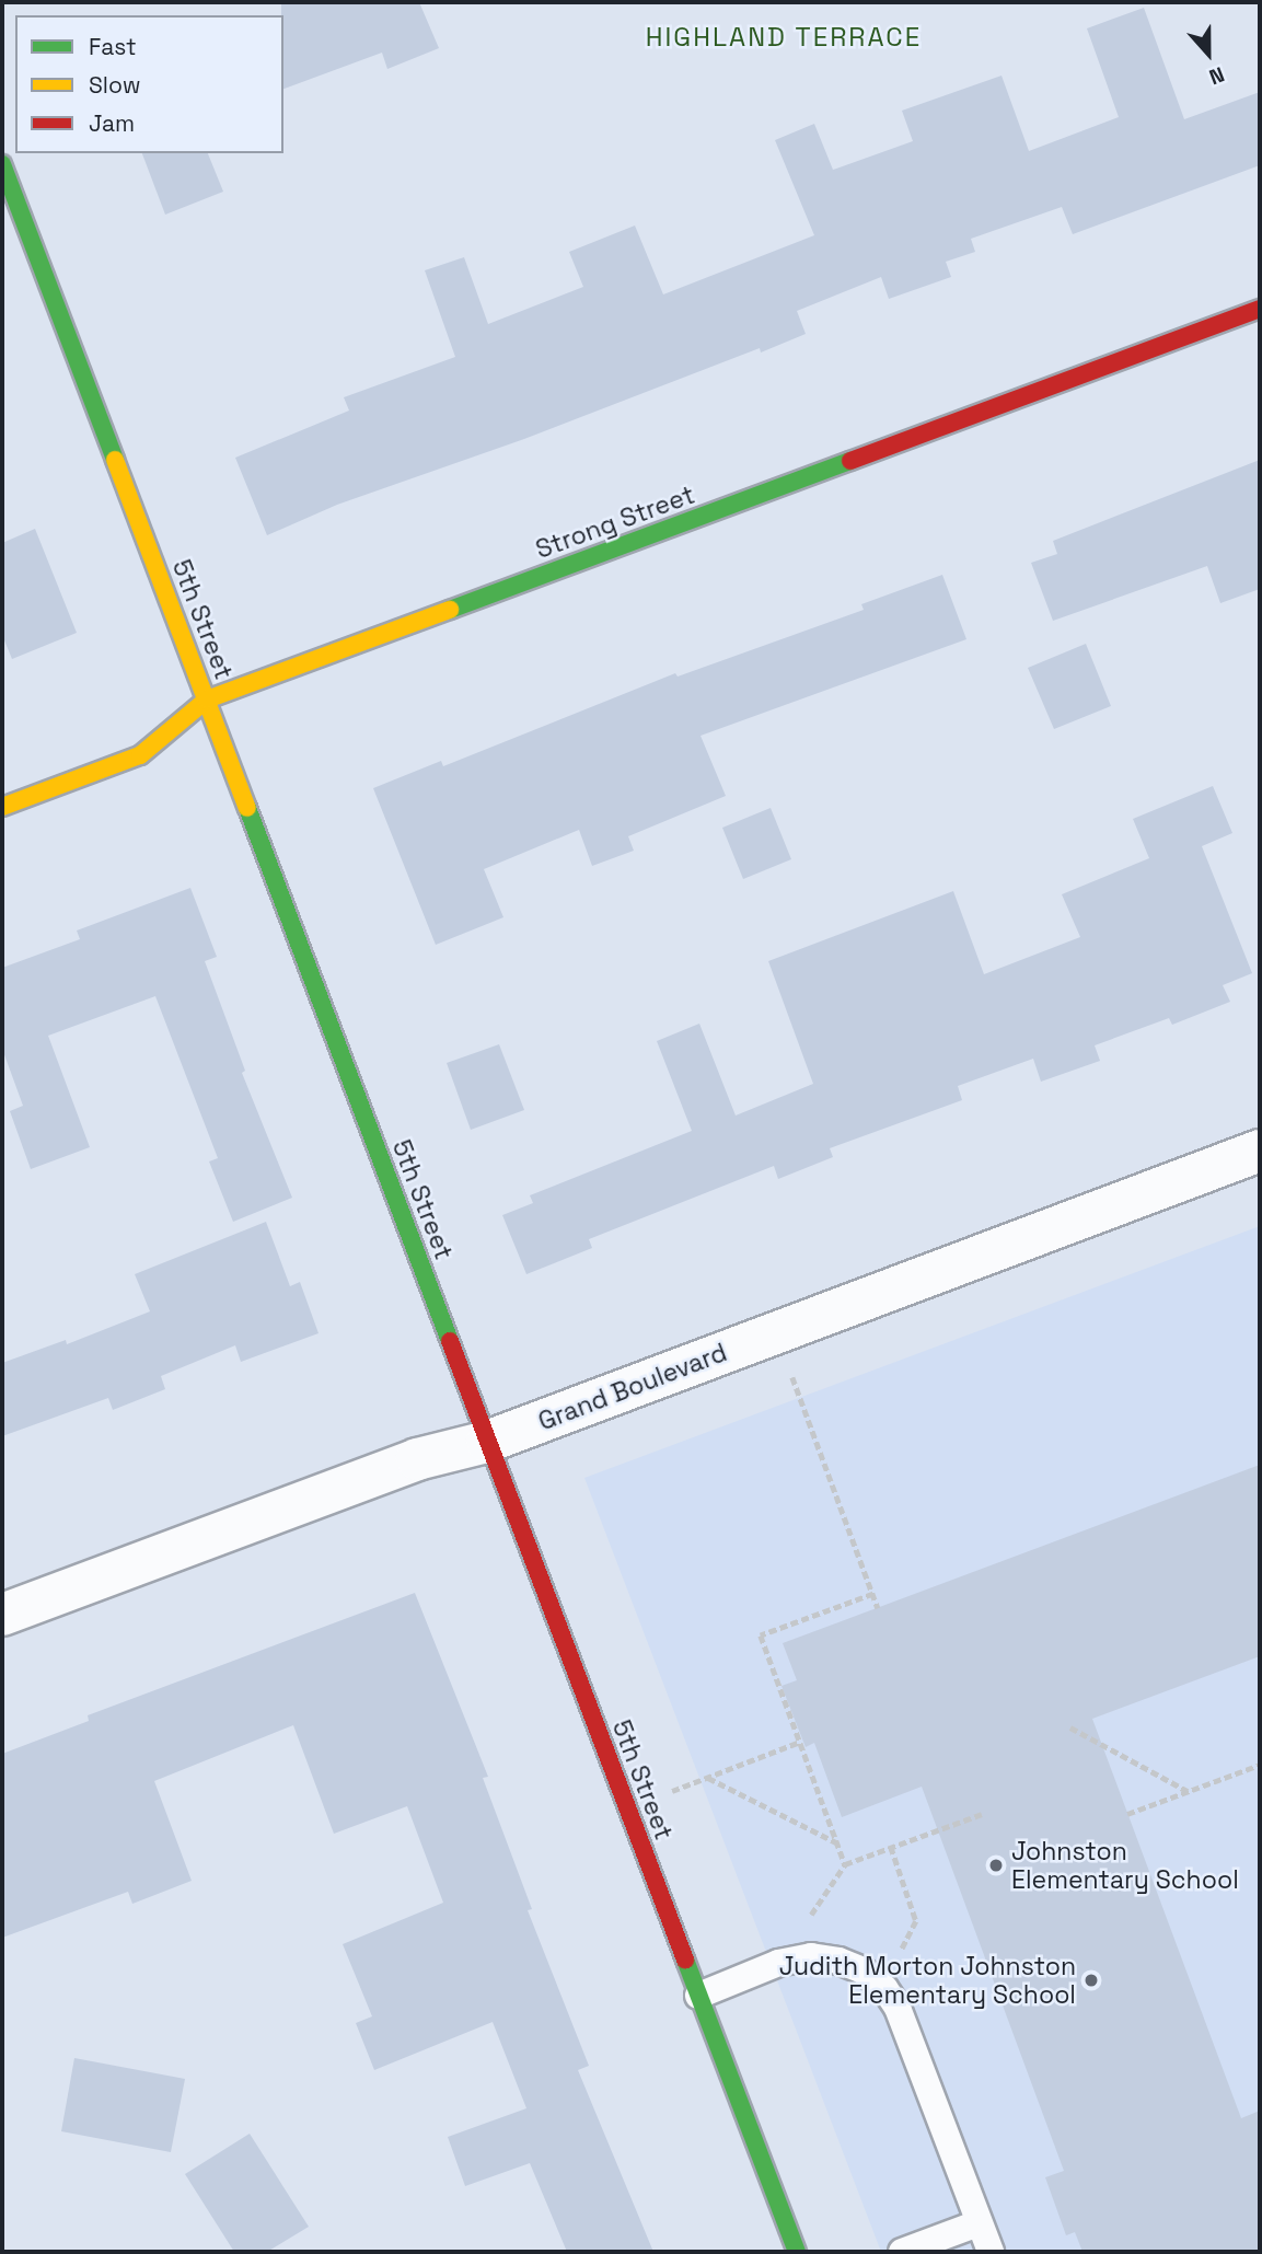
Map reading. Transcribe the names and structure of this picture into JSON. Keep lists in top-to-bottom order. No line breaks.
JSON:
{"streets":{"street":["Strong Street","5th Street","Grand Boulevard"]},"crossings":[["Strong Street","5th Street"],["5th Street","Grand Boulevard"]],"districts":["HIGHLAND TERRACE"],"places":["Johnston Elementary School","Judith Morton Johnston Elementary School"],"legend":["Fast","Slow","Jam"],"north":"bottom"}
